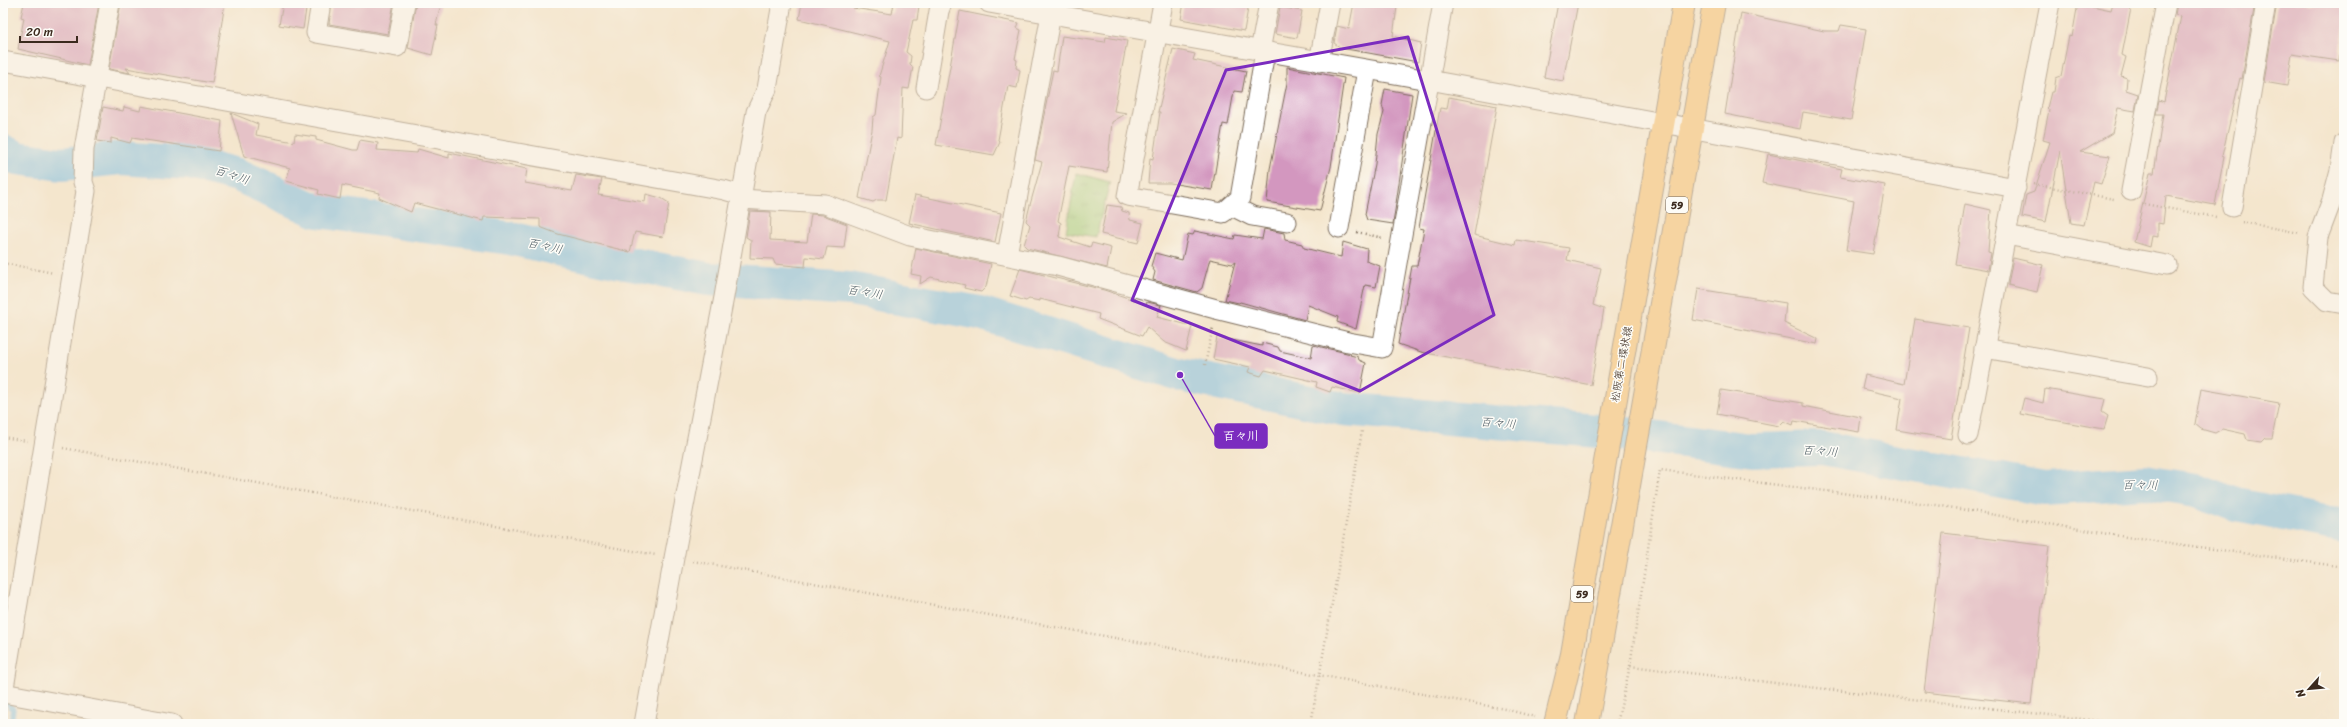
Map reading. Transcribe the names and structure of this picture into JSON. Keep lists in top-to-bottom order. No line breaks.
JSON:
{"streets":{"main road":["59","松阪第二環状線"]},"water":["百々川"],"places":["百々川"],"scale_bar":"20 m","north":"bottom left"}
